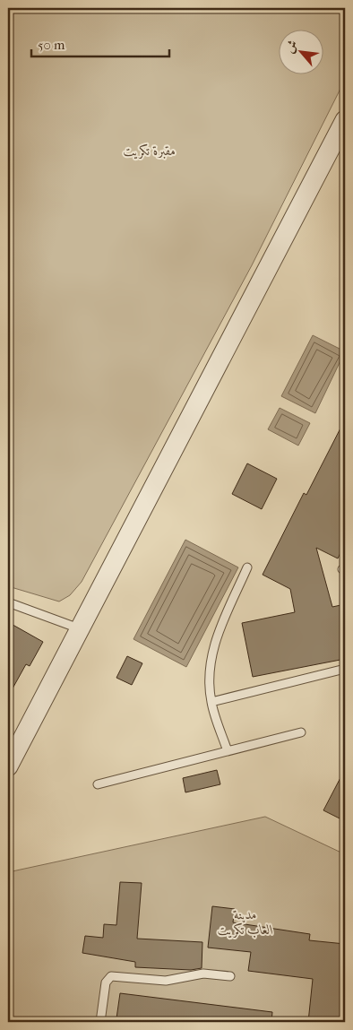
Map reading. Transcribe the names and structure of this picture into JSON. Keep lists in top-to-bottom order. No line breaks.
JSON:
{"parks":["مقبرة تكريت","مدينة العاب تكريت"],"scale_bar":"50 m","north":"top left"}
